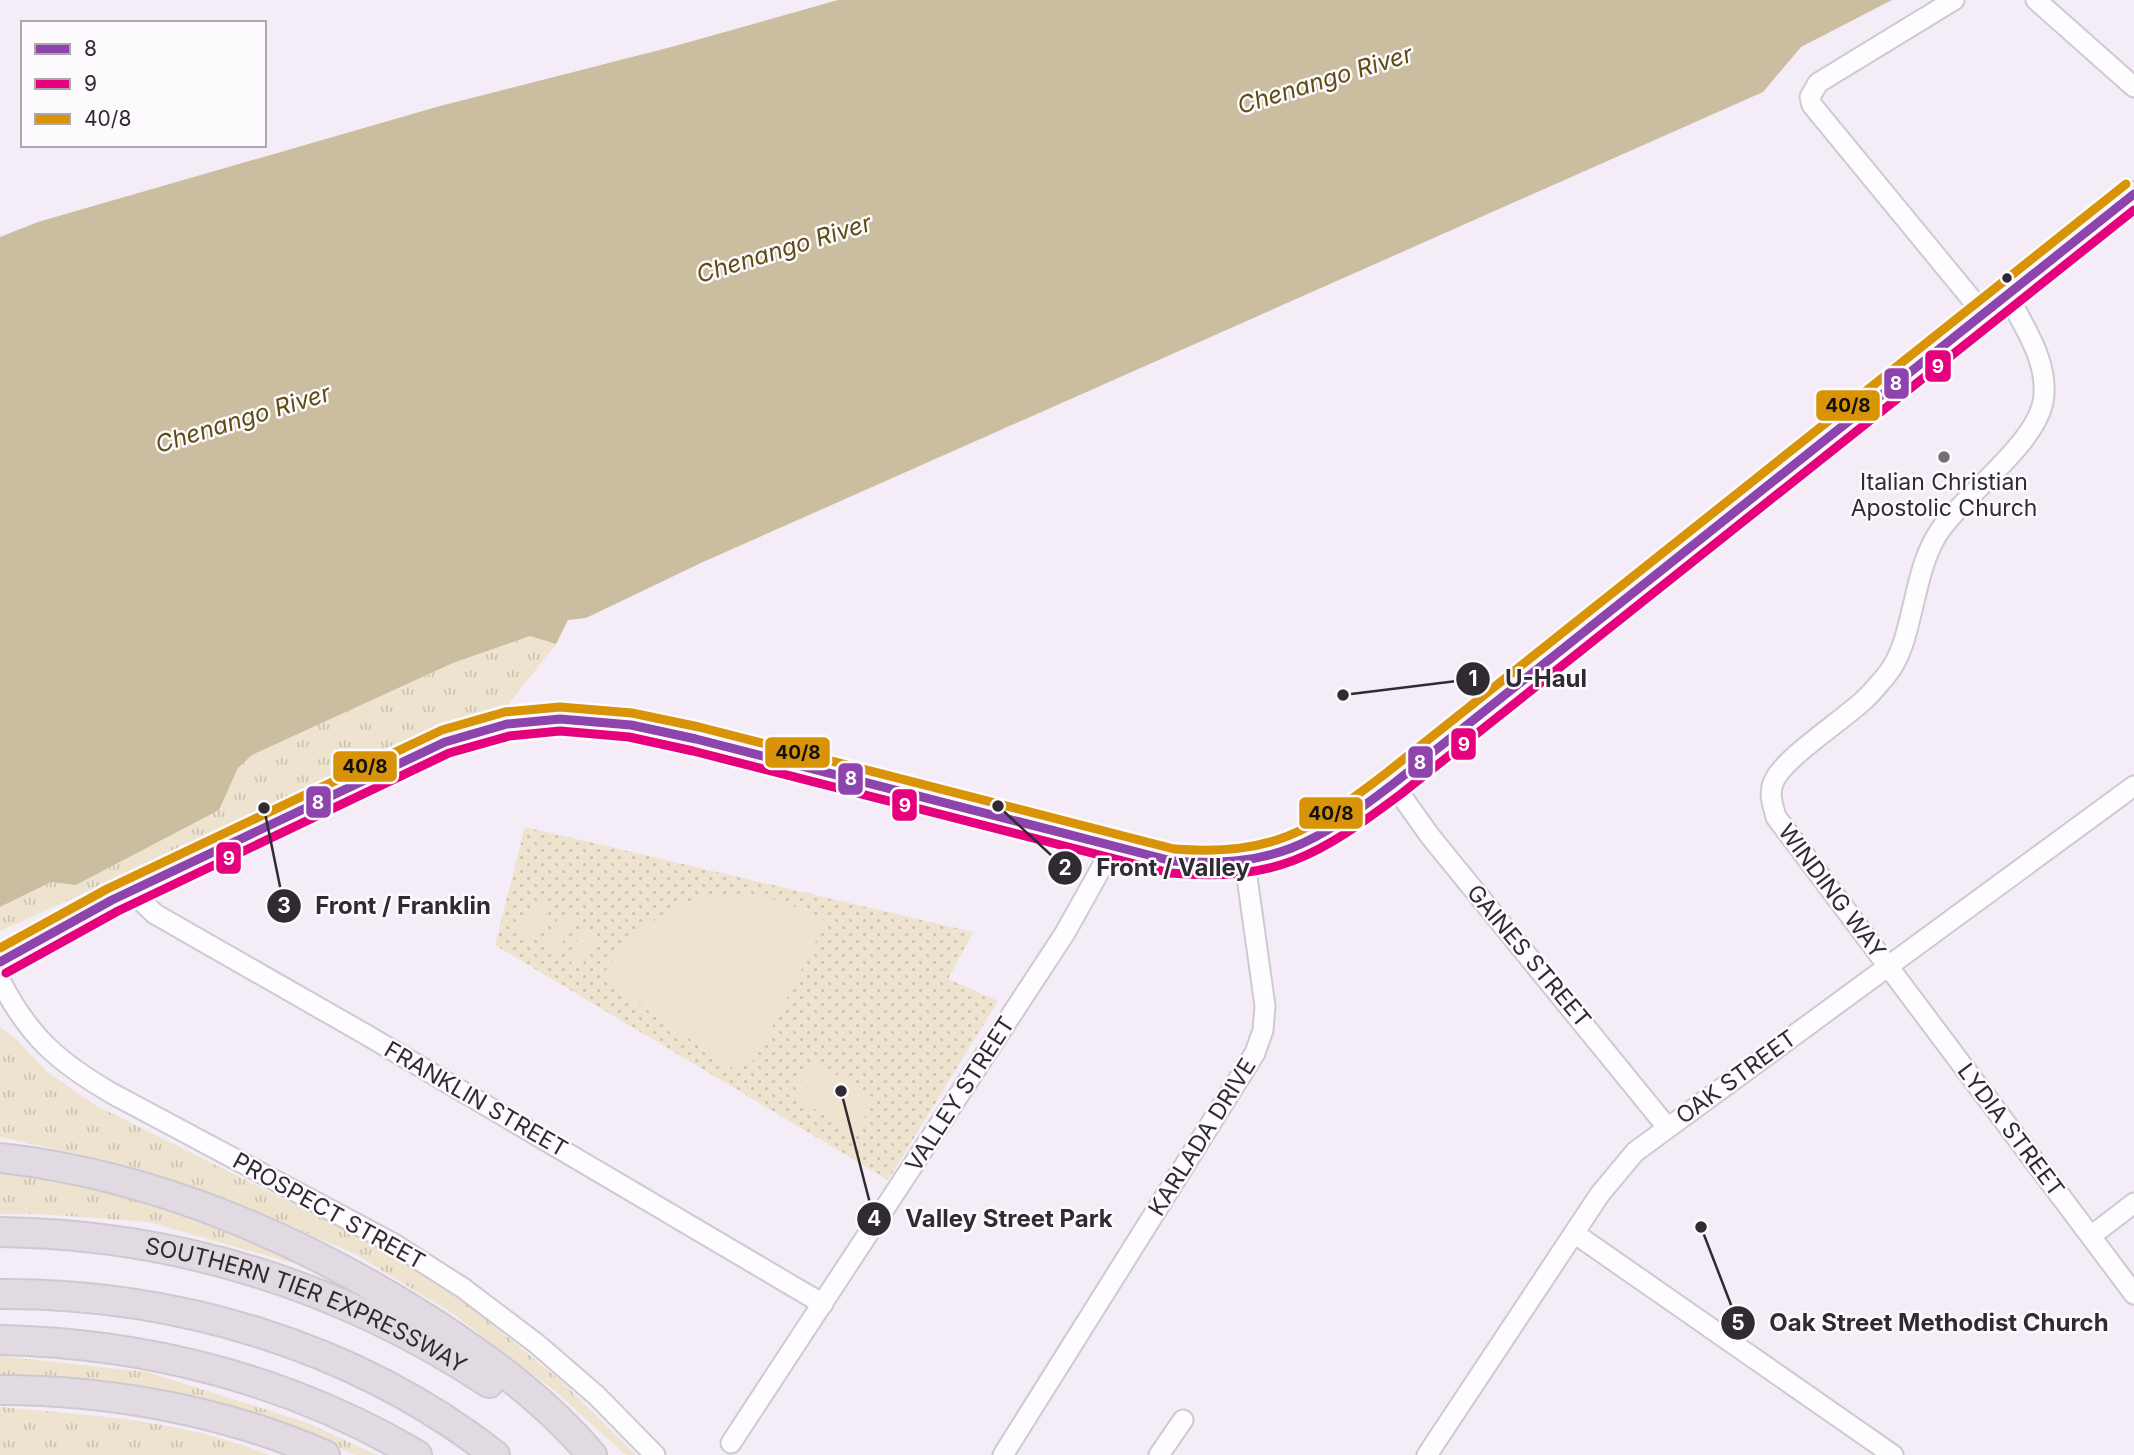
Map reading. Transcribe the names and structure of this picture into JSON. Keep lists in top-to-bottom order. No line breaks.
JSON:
{"streets":{"highway":["SOUTHERN TIER EXPRESSWAY"],"street":["WINDING WAY","GAINES STREET","OAK STREET","VALLEY STREET","FRANKLIN STREET","LYDIA STREET","KARLADA DRIVE","PROSPECT STREET"]},"crossings":[["WINDING WAY","OAK STREET"],["WINDING WAY","LYDIA STREET"],["GAINES STREET","OAK STREET"],["OAK STREET","LYDIA STREET"],["VALLEY STREET","FRANKLIN STREET"]],"water":["Chenango River"],"places":["Italian Christian Apostolic Church","U-Haul","Front / Valley","Front / Franklin","Valley Street Park","Oak Street Methodist Church"],"lines":["transit line 40/8","transit line 8","transit line 9"],"legend":["8","9","40/8"]}
